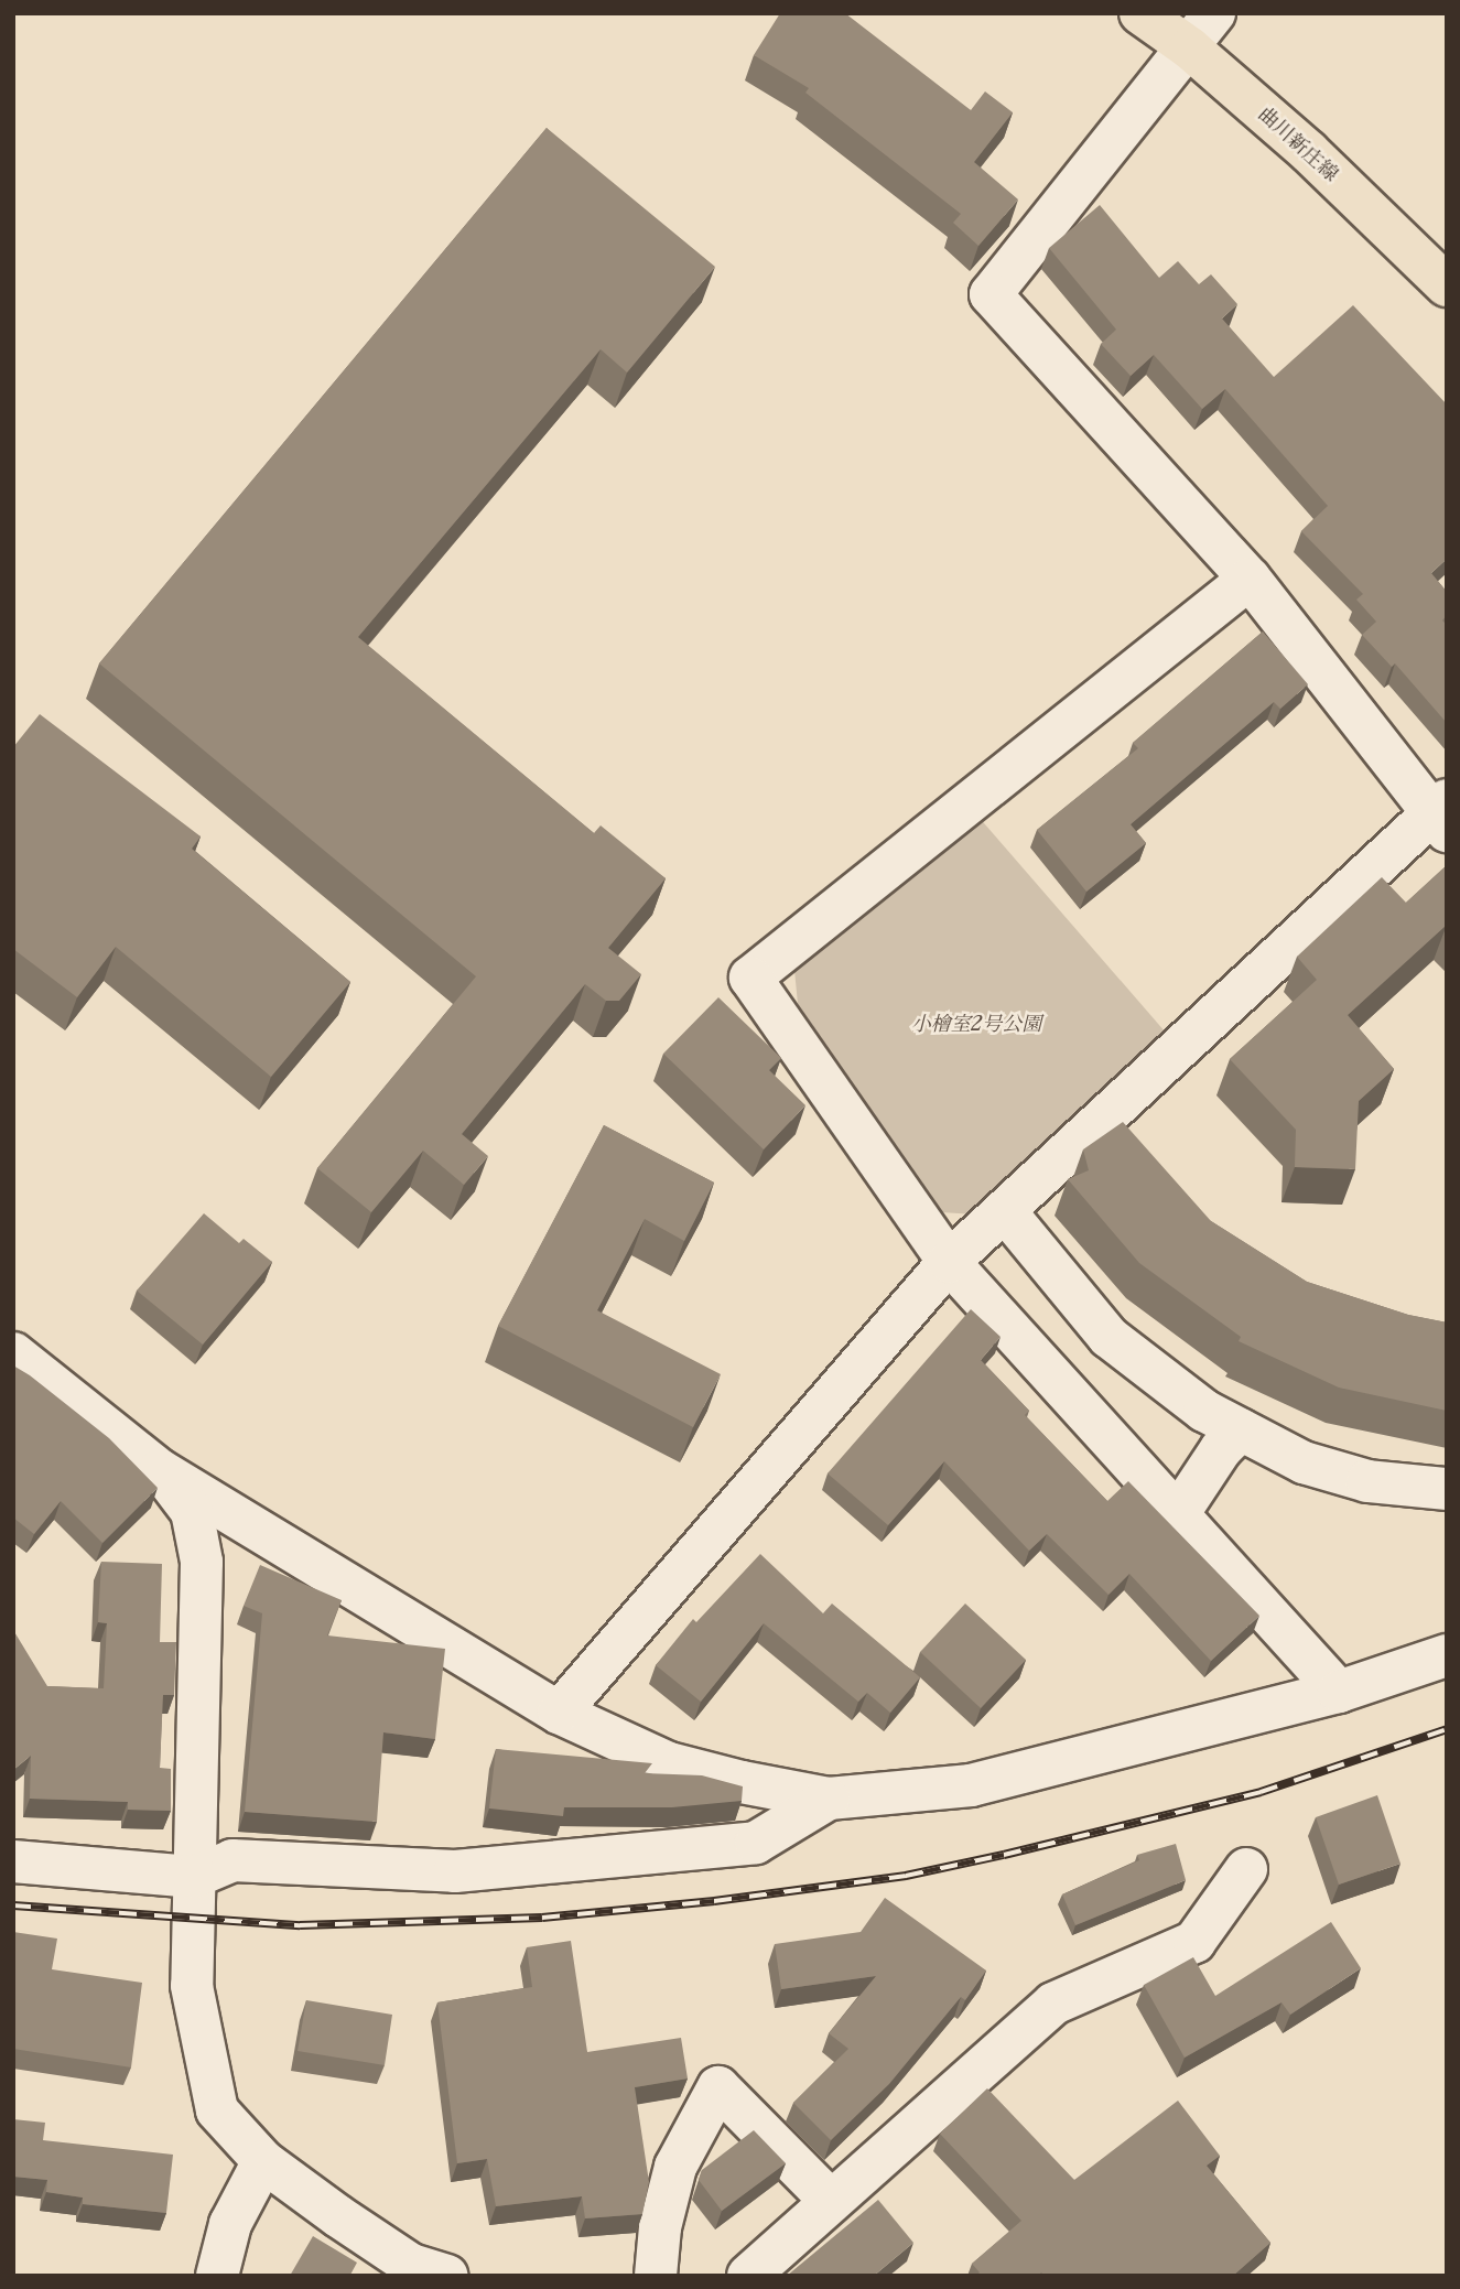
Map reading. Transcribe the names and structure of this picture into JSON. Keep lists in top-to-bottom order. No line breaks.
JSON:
{"streets":{"main road":["曲川新庄線"]},"parks":["小檜室2号公園"]}
